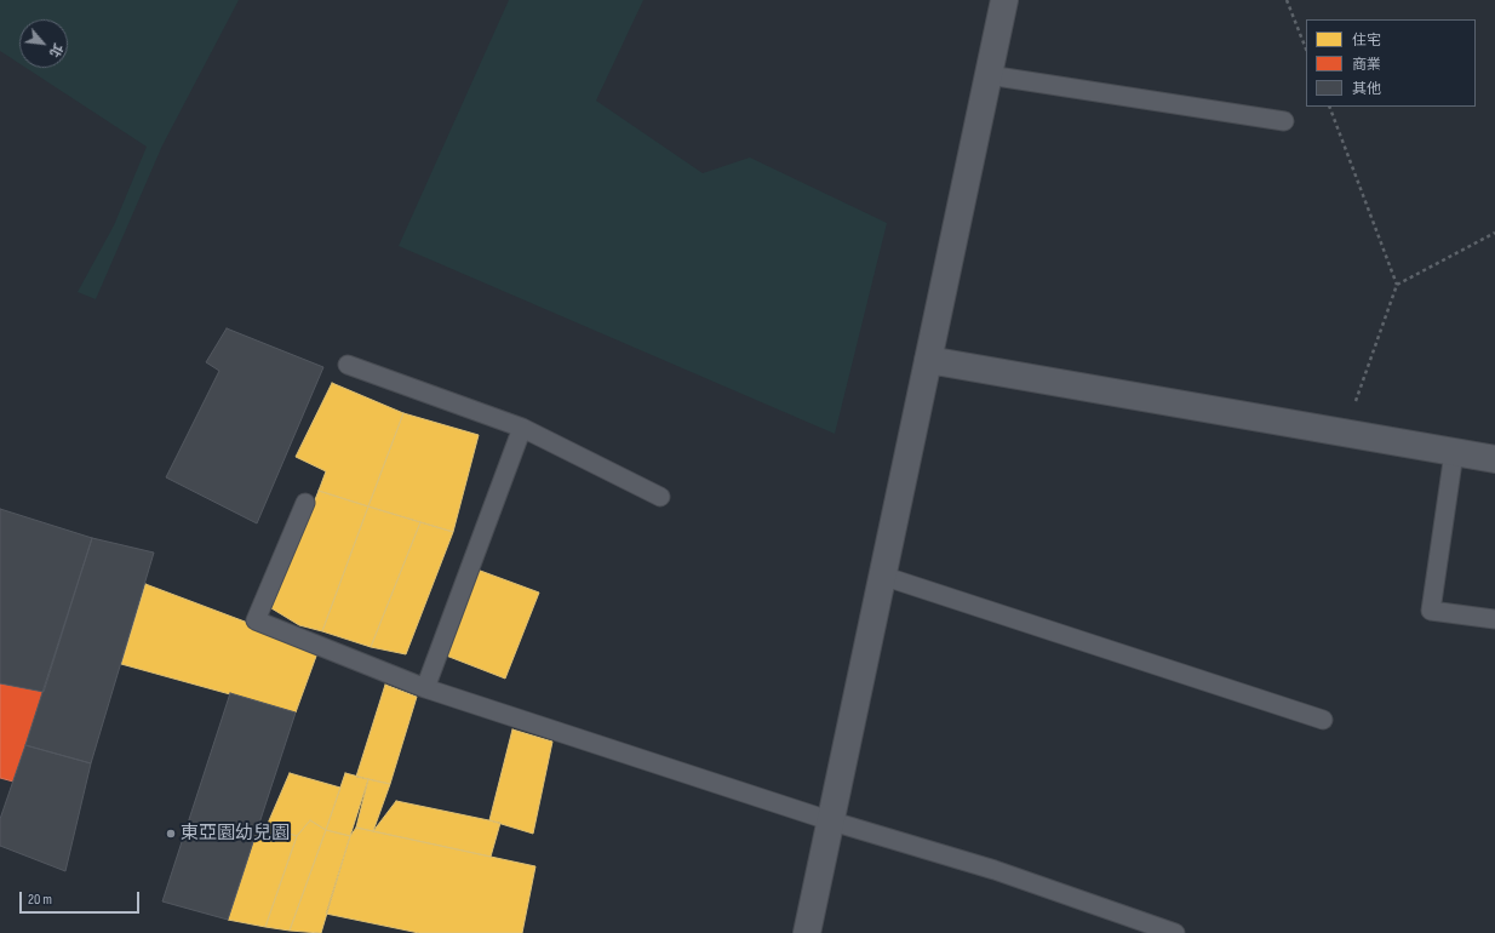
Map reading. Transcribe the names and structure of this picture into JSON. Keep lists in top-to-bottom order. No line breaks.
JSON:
{"places":["東亞園幼兒園"],"legend":["住宅","商業","其他"],"scale_bar":"20 m","north":"bottom right"}
